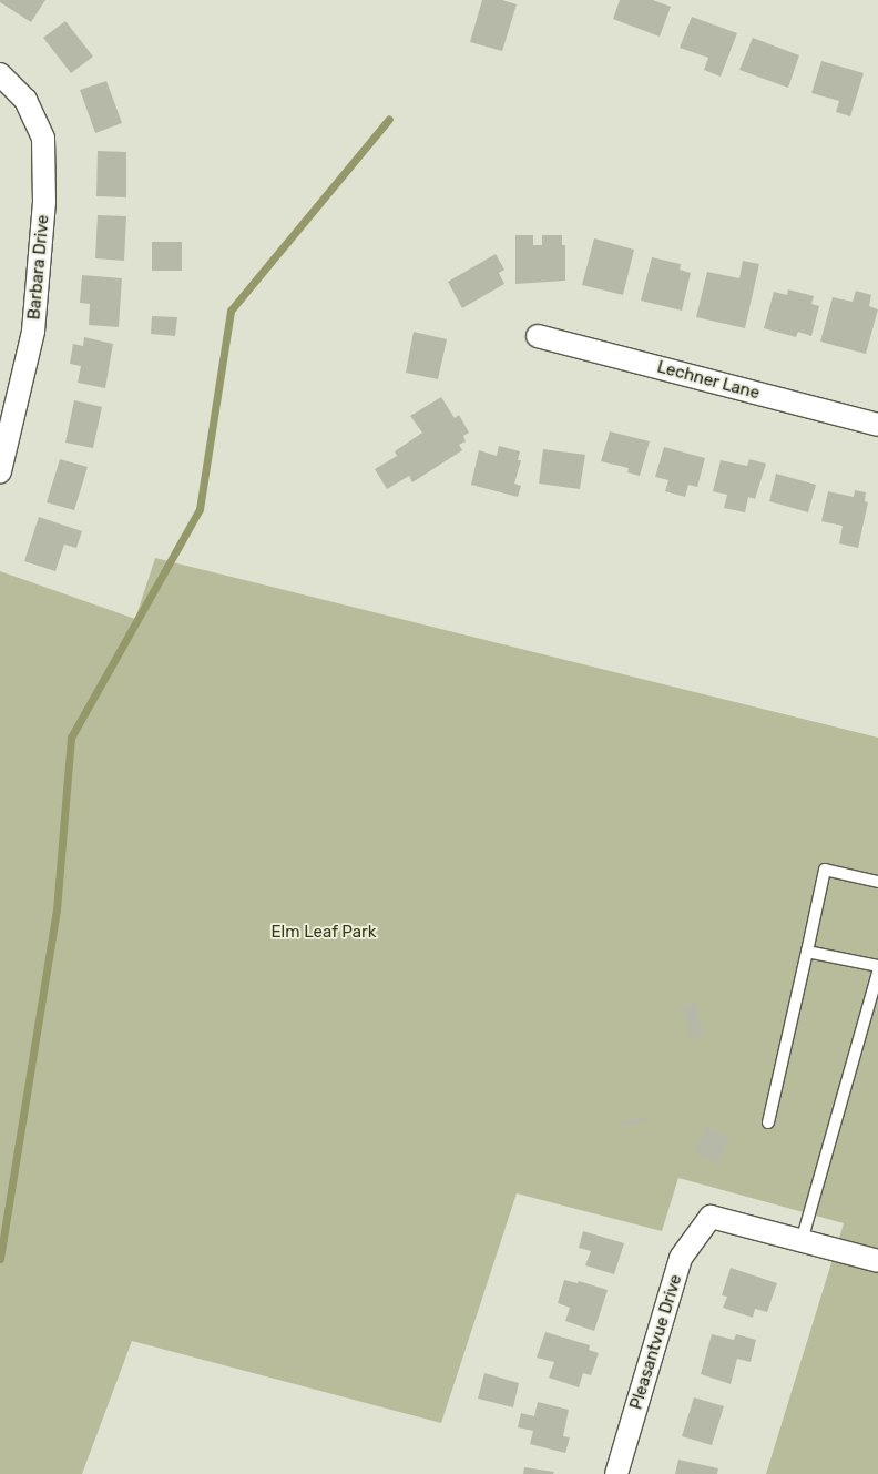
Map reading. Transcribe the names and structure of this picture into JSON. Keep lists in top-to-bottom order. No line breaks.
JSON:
{"streets":{"street":["Barbara Drive","Lechner Lane","Pleasantvue Drive"]},"parks":["Elm Leaf Park"]}
